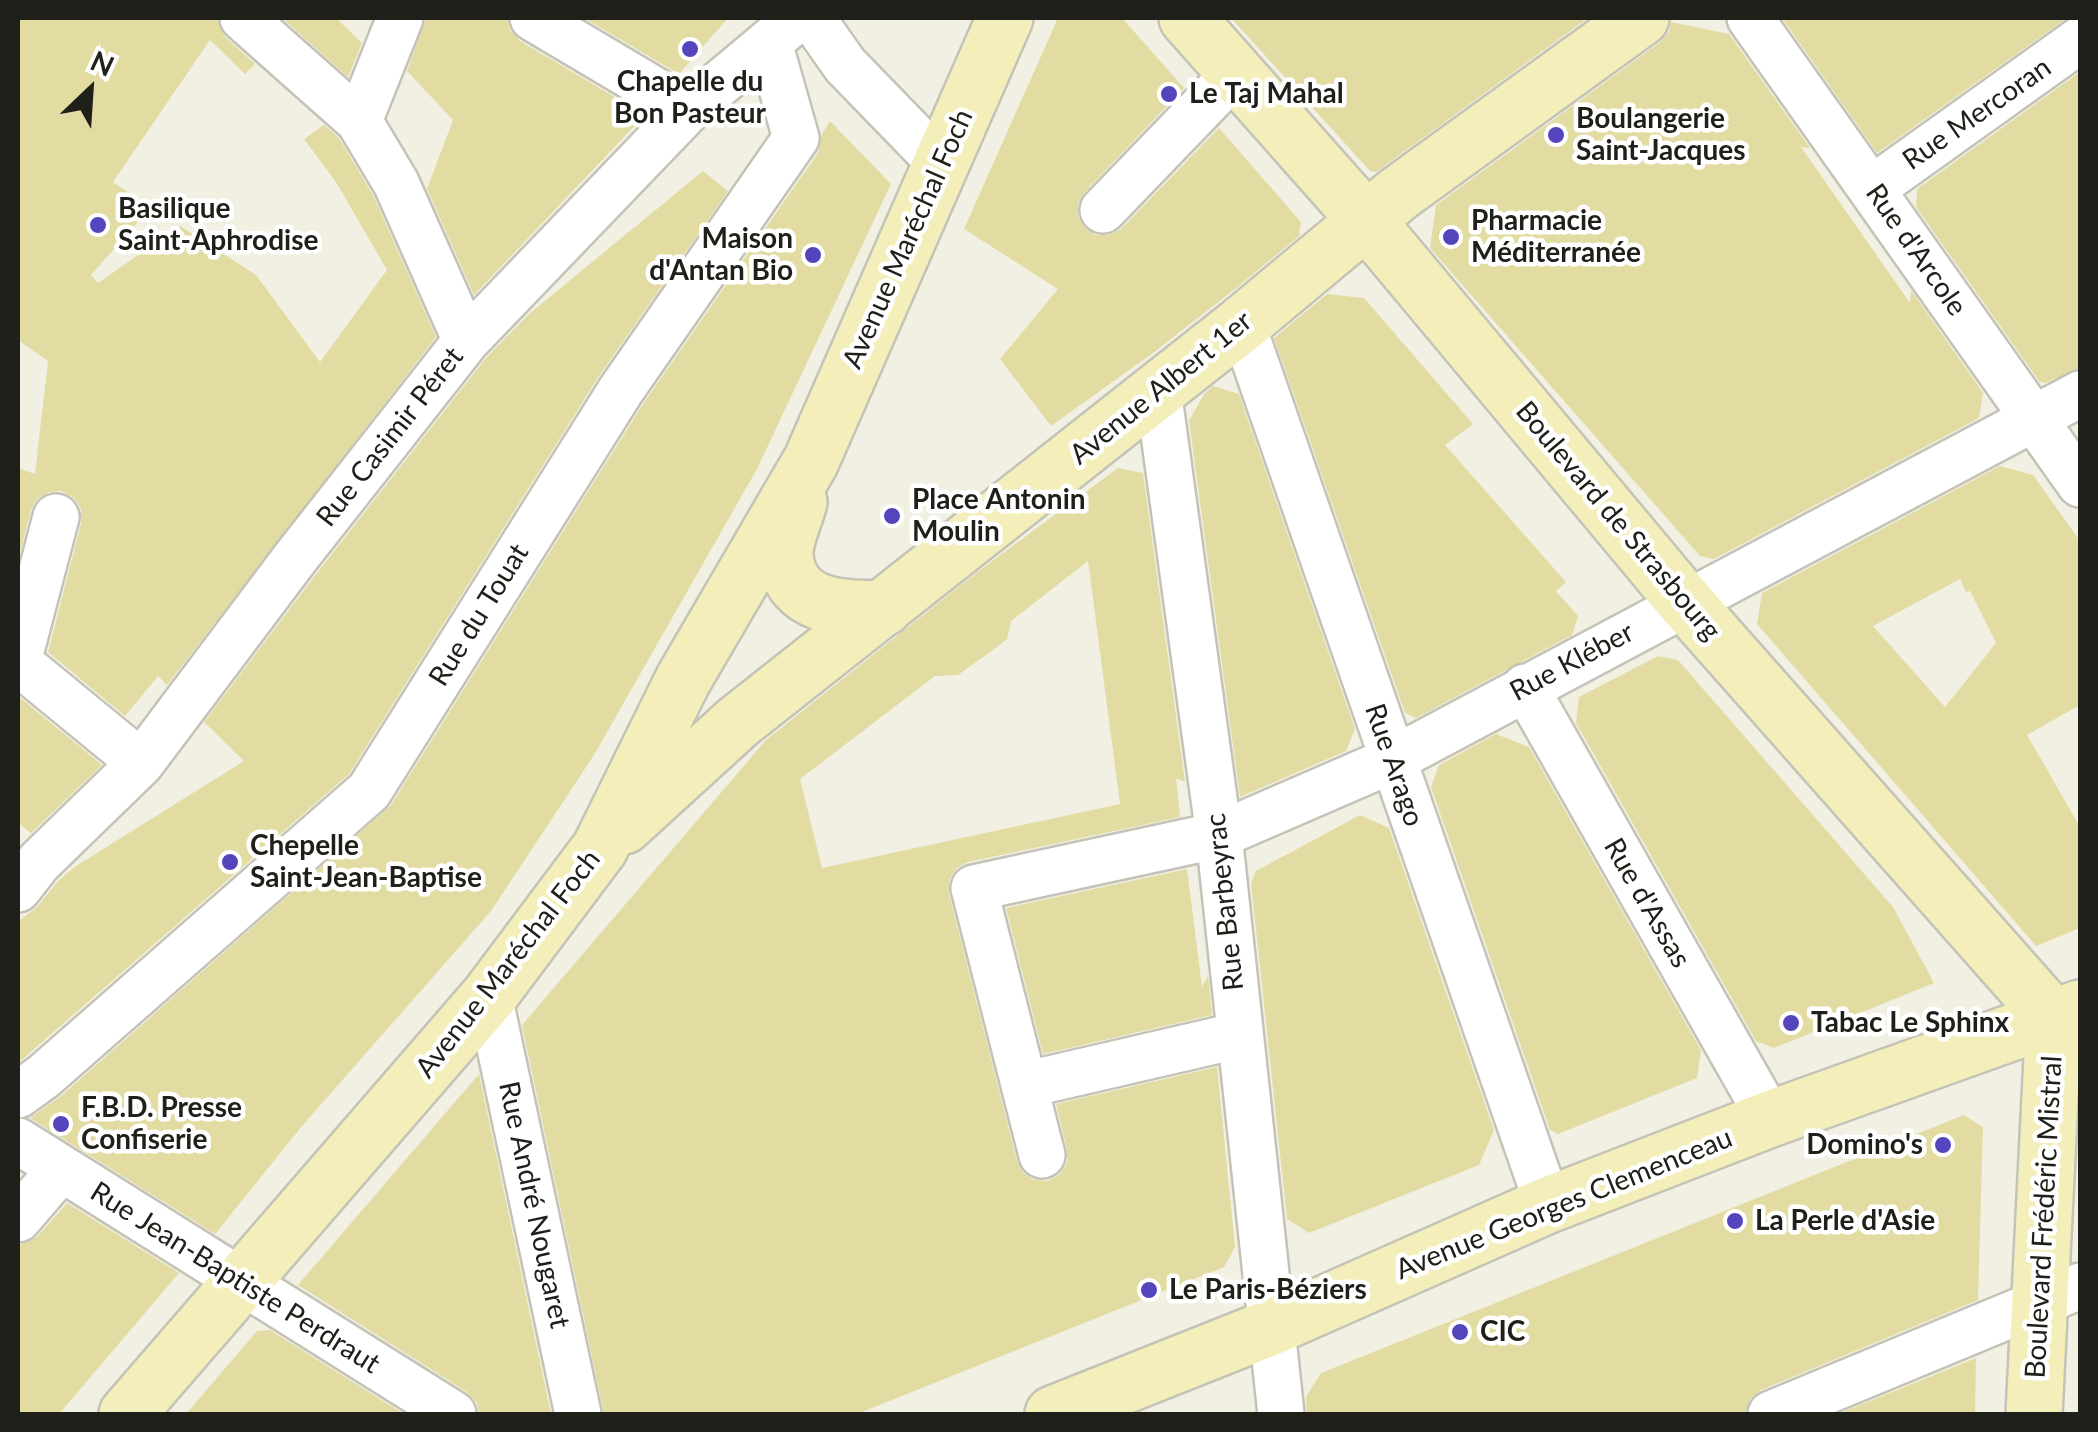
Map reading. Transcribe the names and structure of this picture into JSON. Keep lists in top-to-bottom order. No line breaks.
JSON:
{"streets":{"main road":["Avenue Maréchal Foch","Avenue Albert 1er","Boulevard de Strasbourg","Avenue Georges Clemenceau","Boulevard Frédéric Mistral"],"street":["Rue Mercoran","Rue d'Arcole","Rue Casimir Péret","Rue du Touat","Rue Kléber","Rue Arago","Rue Barbeyrac","Rue d'Assas","Rue André Nougaret","Rue Jean-Baptiste Perdraut"]},"crossings":[["Rue Mercoran","Rue d'Arcole"],["Avenue Maréchal Foch","Avenue Albert 1er"],["Avenue Maréchal Foch","Rue André Nougaret"],["Avenue Maréchal Foch","Rue Jean-Baptiste Perdraut"],["Rue d'Arcole","Rue Kléber"],["Avenue Albert 1er","Boulevard de Strasbourg"],["Avenue Albert 1er","Rue Arago"],["Avenue Albert 1er","Rue Barbeyrac"],["Rue Casimir Péret","Rue du Touat"],["Boulevard de Strasbourg","Rue Kléber"],["Boulevard de Strasbourg","Avenue Georges Clemenceau"],["Boulevard de Strasbourg","Boulevard Frédéric Mistral"],["Rue Kléber","Rue Arago"],["Rue Kléber","Rue Barbeyrac"],["Rue Kléber","Rue d'Assas"],["Rue Arago","Avenue Georges Clemenceau"],["Rue Barbeyrac","Avenue Georges Clemenceau"],["Rue d'Assas","Avenue Georges Clemenceau"],["Avenue Georges Clemenceau","Boulevard Frédéric Mistral"]],"places":["Chapelle du Bon Pasteur","Le Taj Mahal","Boulangerie Saint-Jacques","Basilique Saint-Aphrodise","Pharmacie Méditerranée","Maison d'Antan Bio","Place Antonin Moulin","Chepelle Saint-Jean-Baptise","Tabac Le Sphinx","F.B.D. Presse Confiserie","Domino's","La Perle d'Asie","Le Paris-Béziers","CIC"],"north":"top right"}
